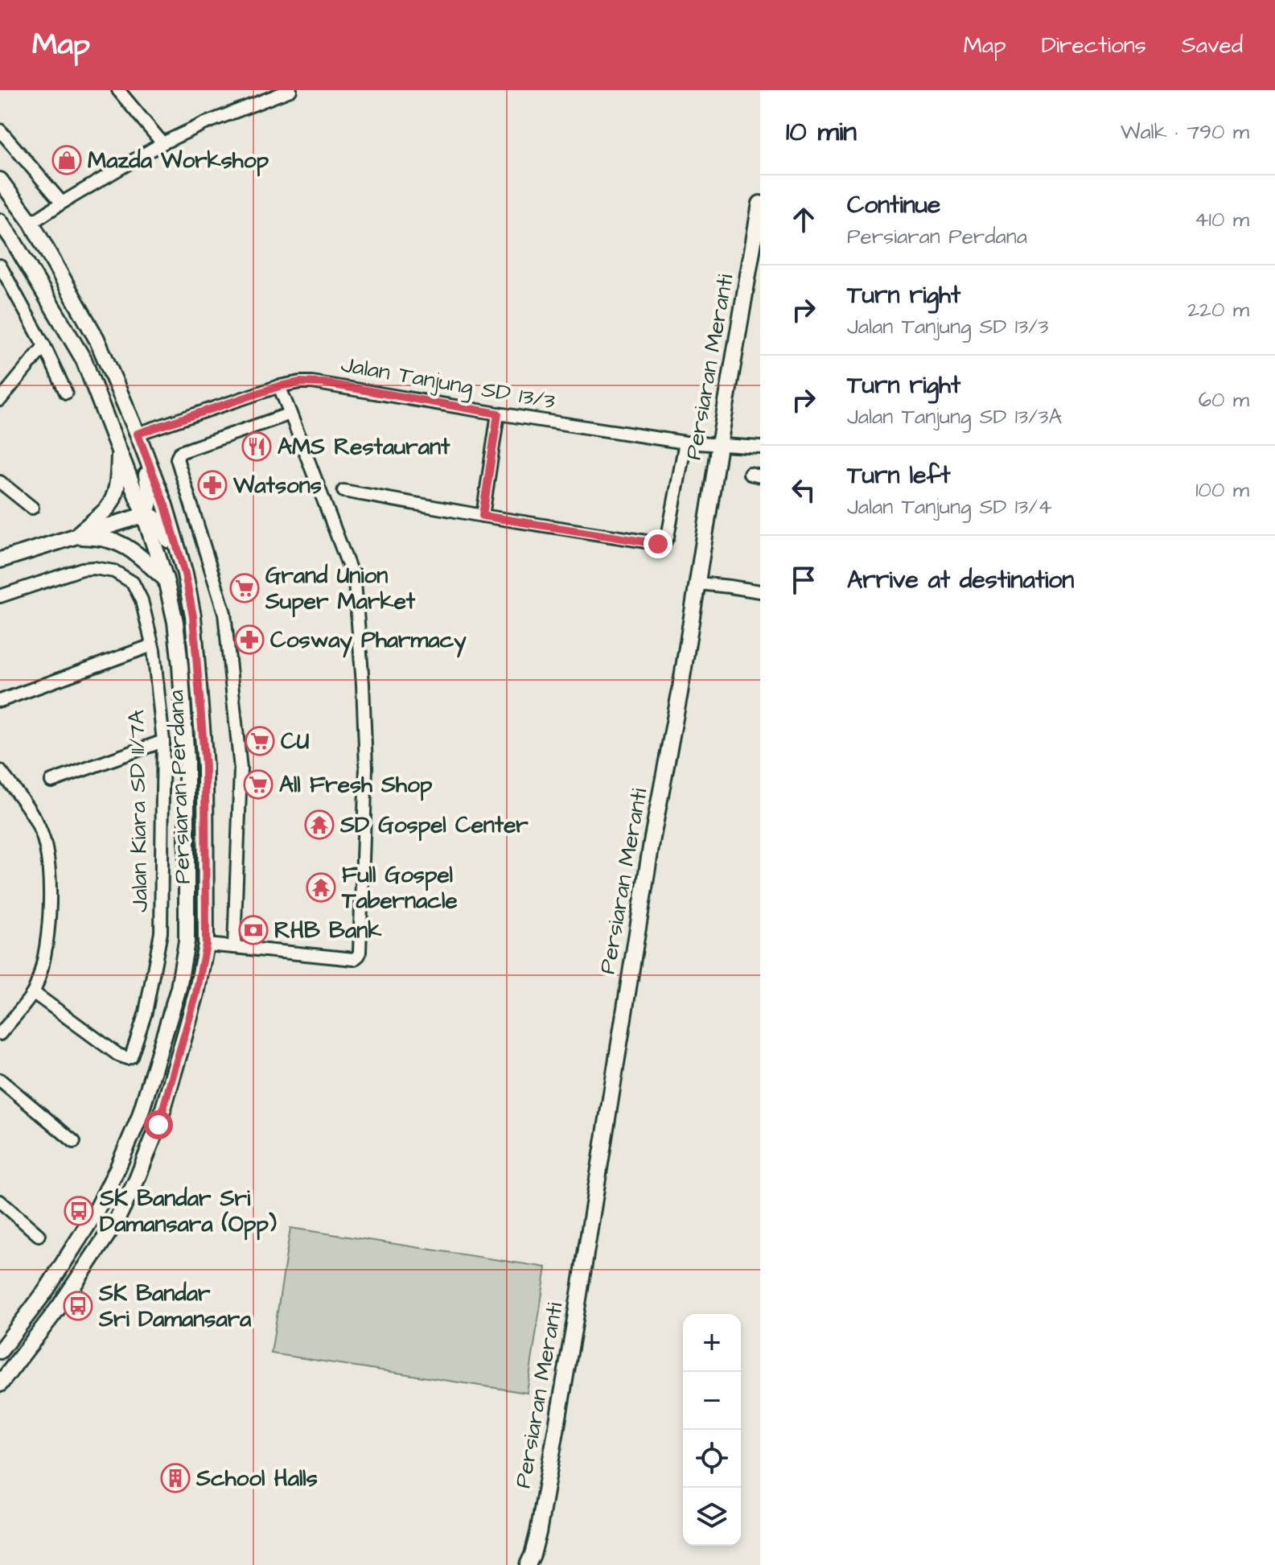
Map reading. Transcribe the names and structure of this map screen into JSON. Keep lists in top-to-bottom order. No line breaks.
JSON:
{"streets":{"main road":["Persiaran Meranti","Persiaran Perdana"],"street":["Jalan Tanjung SD 13/3","Jalan Kiara SD 11/7A"]},"crossings":[["Persiaran Meranti","Jalan Tanjung SD 13/3"],["Jalan Tanjung SD 13/3","Persiaran Perdana"]],"places":{"shop":["Mazda Workshop"],"restaurant":["AMS Restaurant"],"pharmacy":["Watsons","Cosway Pharmacy"],"supermarket":["Grand Union Super Market","CU","All Fresh Shop"],"temple":["SD Gospel Center","Full Gospel Tabernacle"],"bank":["RHB Bank"],"bus stop":["SK Bandar Sri Damansara (Opp)","SK Bandar Sri Damansara"],"building":["School Halls"]},"page":{"header":"Map","nav":["Map","Directions","Saved"],"heading":["10 min","Walk · 790 m"],"list":[["Continue","Persiaran Perdana","410 m"],["Turn right","Jalan Tanjung SD 13/3","220 m"],["Turn right","Jalan Tanjung SD 13/3A","60 m"],["Turn left","Jalan Tanjung SD 13/4","100 m"],"Arrive at destination"],"map_buttons":["+","−"]}}
